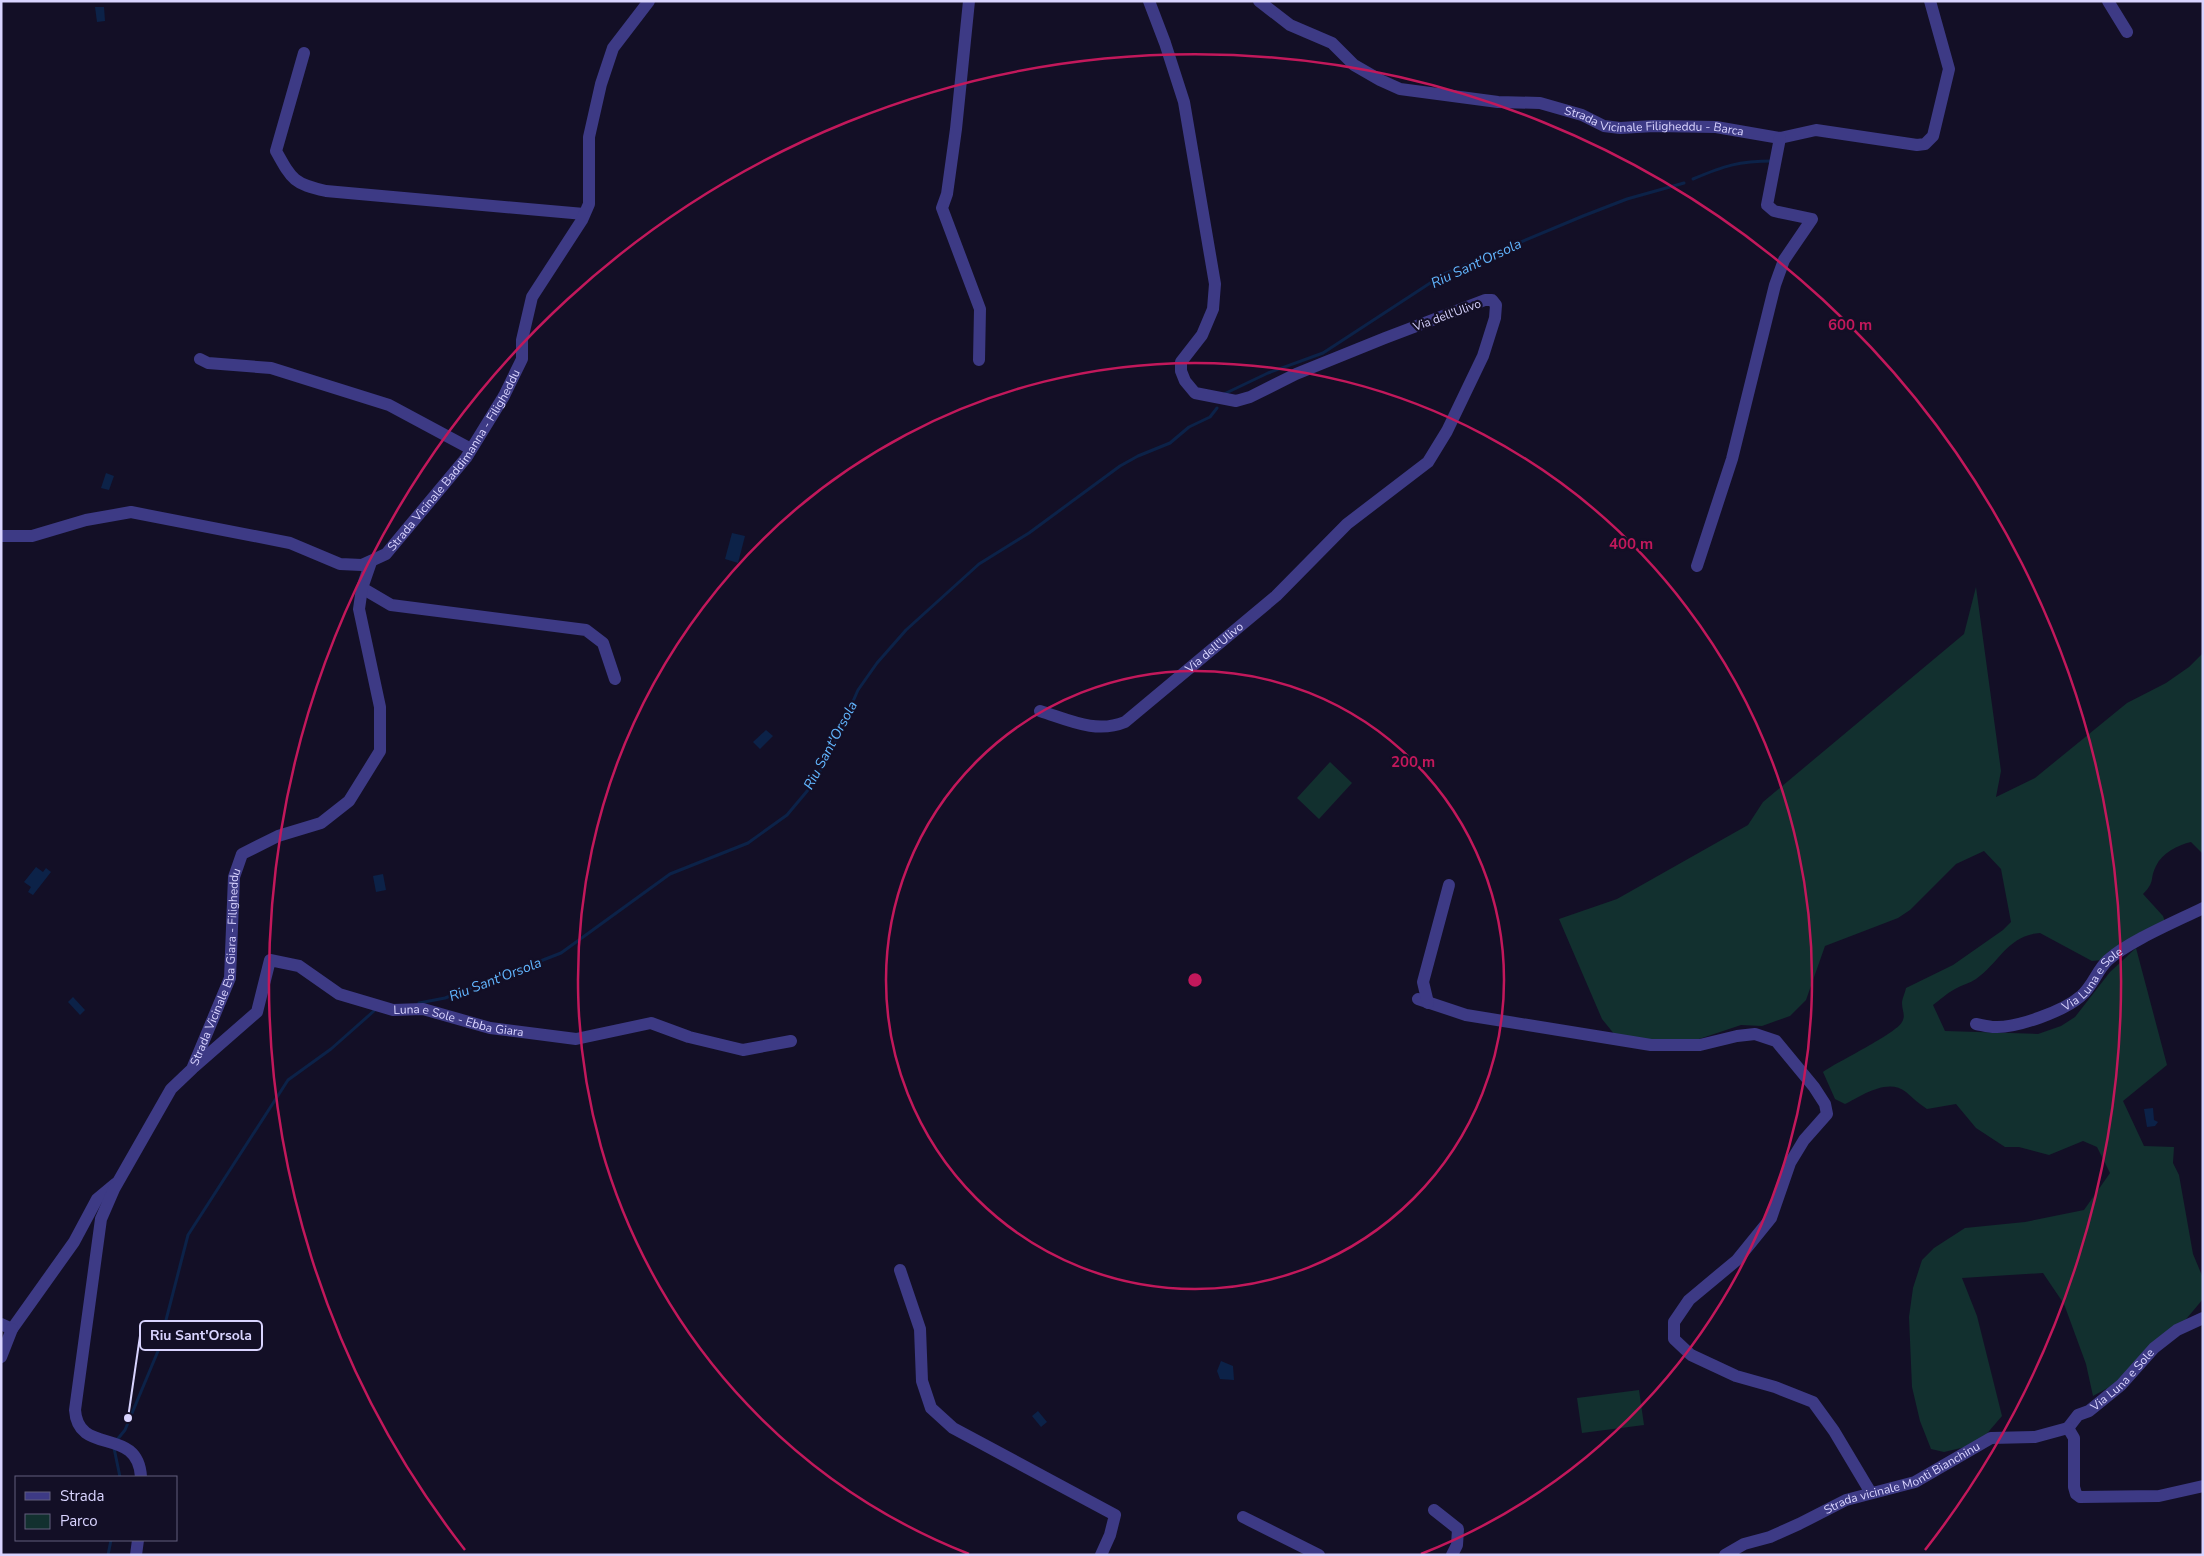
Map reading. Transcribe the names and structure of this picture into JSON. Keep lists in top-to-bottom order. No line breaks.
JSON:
{"streets":{"street":["Strada Vicinale Filigheddu - Barca","Via dell'Ulivo","Strada Vicinale Baddimanna - Filigheddu","Strada Vicinale Eba Giara - Filigheddu","Via Luna e Sole","Luna e Sole - Ebba Giara","Strada vicinale Monti Bianchinu"]},"crossings":[["Strada Vicinale Baddimanna - Filigheddu","Strada Vicinale Eba Giara - Filigheddu"],["Strada Vicinale Eba Giara - Filigheddu","Luna e Sole - Ebba Giara"],["Via Luna e Sole","Strada vicinale Monti Bianchinu"]],"water":["Riu Sant'Orsola"],"places":["Riu Sant'Orsola"],"legend":["Strada","Parco"],"rings":["600 m","400 m","200 m"]}
